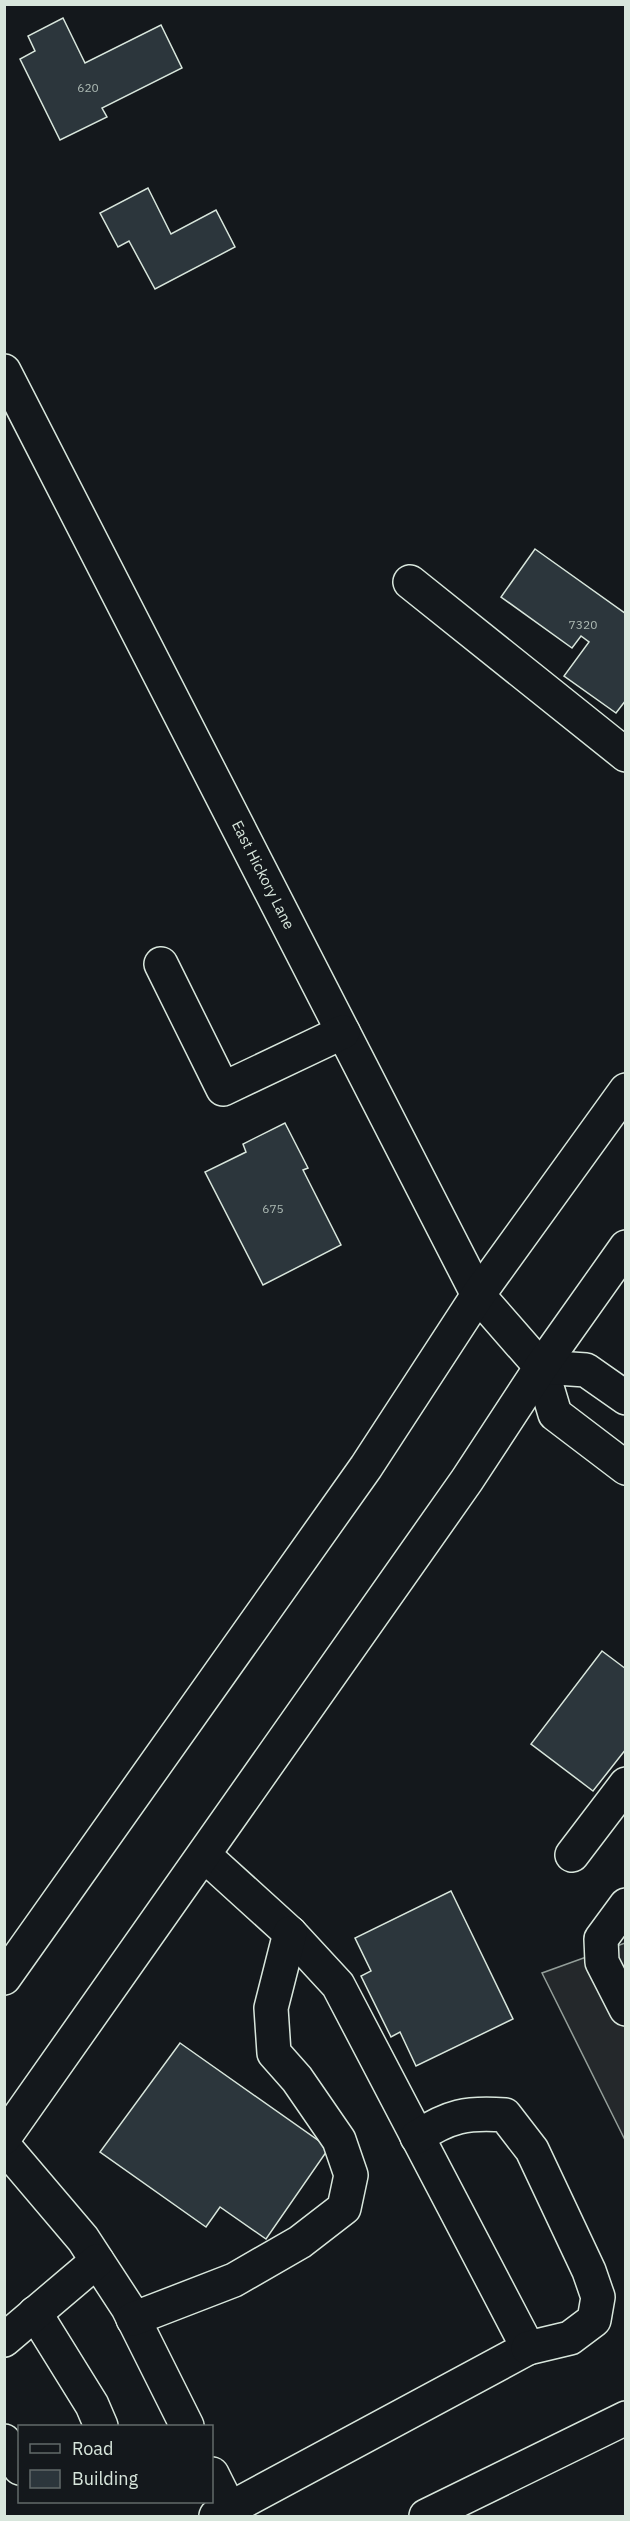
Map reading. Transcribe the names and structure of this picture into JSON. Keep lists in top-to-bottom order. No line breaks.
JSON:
{"streets":{"main road":["East Hickory Lane"]},"house_numbers":["620","7320","675"],"legend":["Road","Building"]}
